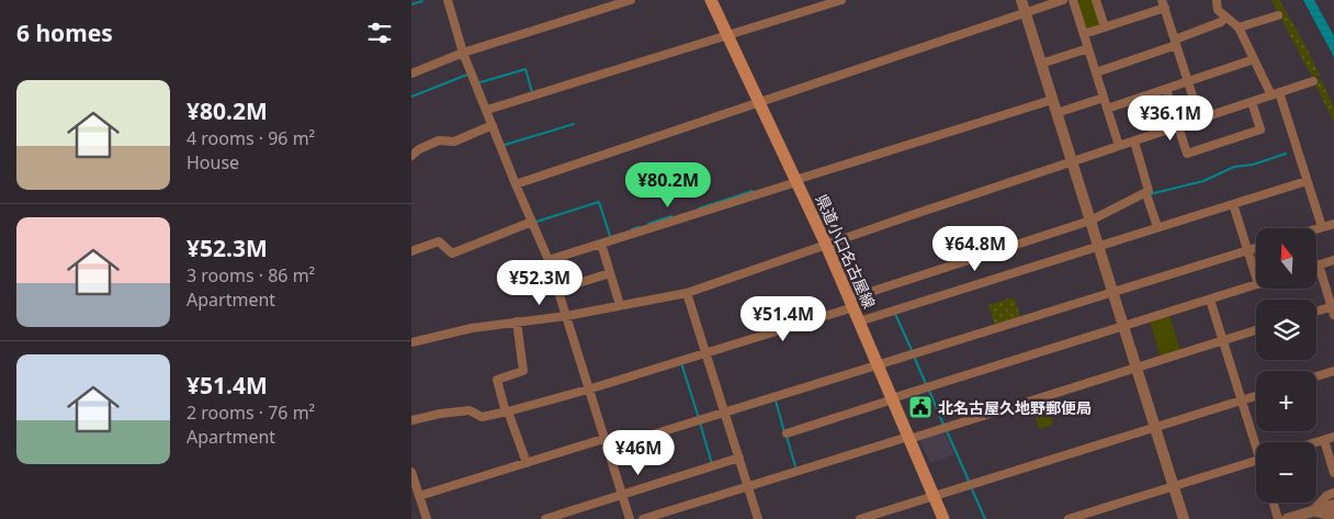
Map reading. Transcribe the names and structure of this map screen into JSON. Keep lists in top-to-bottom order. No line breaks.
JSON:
{"streets":{"main road":["県道小口名古屋線"]},"places":{"public building":["北名古屋久地野郵便局"]},"north":"top","page":{"heading":"6 homes","list":[{"name":"¥80.2M","note":"4 rooms · 96 m² · House"},{"name":"¥52.3M","note":"3 rooms · 86 m² · Apartment"},{"name":"¥51.4M","note":"2 rooms · 76 m² · Apartment"}],"price":["¥36.1M","¥80.2M","¥64.8M","¥52.3M","¥51.4M","¥46M"],"map_buttons":["+","−"]}}
